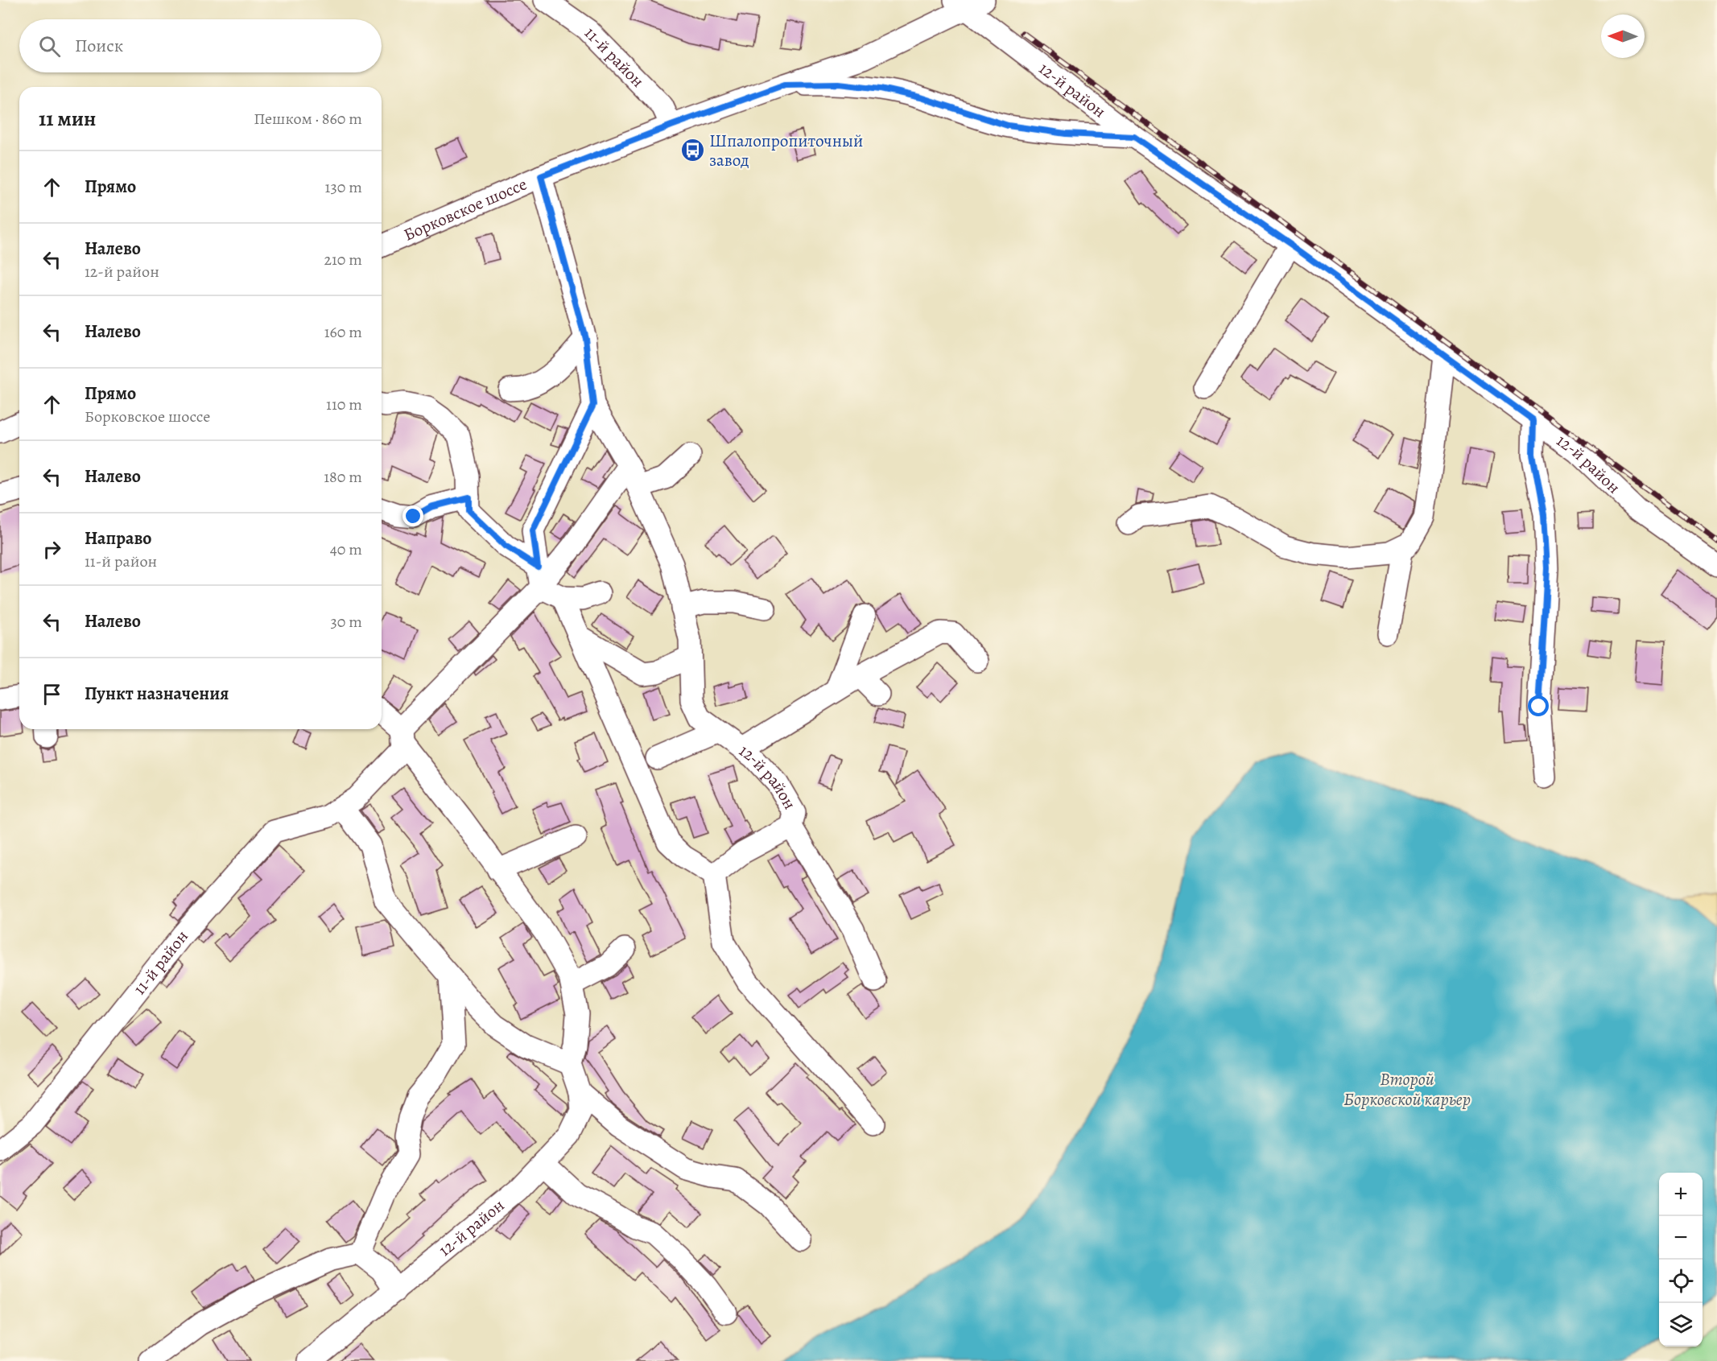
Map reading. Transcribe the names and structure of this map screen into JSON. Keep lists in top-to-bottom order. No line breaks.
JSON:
{"streets":{"street":["11-й район","12-й район","Борковское шоссе"]},"crossings":[["11-й район","Борковское шоссе"],["12-й район","Борковское шоссе"]],"water":["Второй Борковской карьер"],"places":{"bus stop":["Шпалопропиточный завод"]},"north":"left","page":{"search":"Поиск","heading":["11 мин","Пешком · 860 m"],"list":[["Прямо","130 m"],["Налево","12-й район","210 m"],["Налево","160 m"],["Прямо","Борковское шоссе","110 m"],["Налево","180 m"],["Направо","11-й район","40 m"],["Налево","30 m"],"Пункт назначения"],"map_buttons":["+","−"]}}
